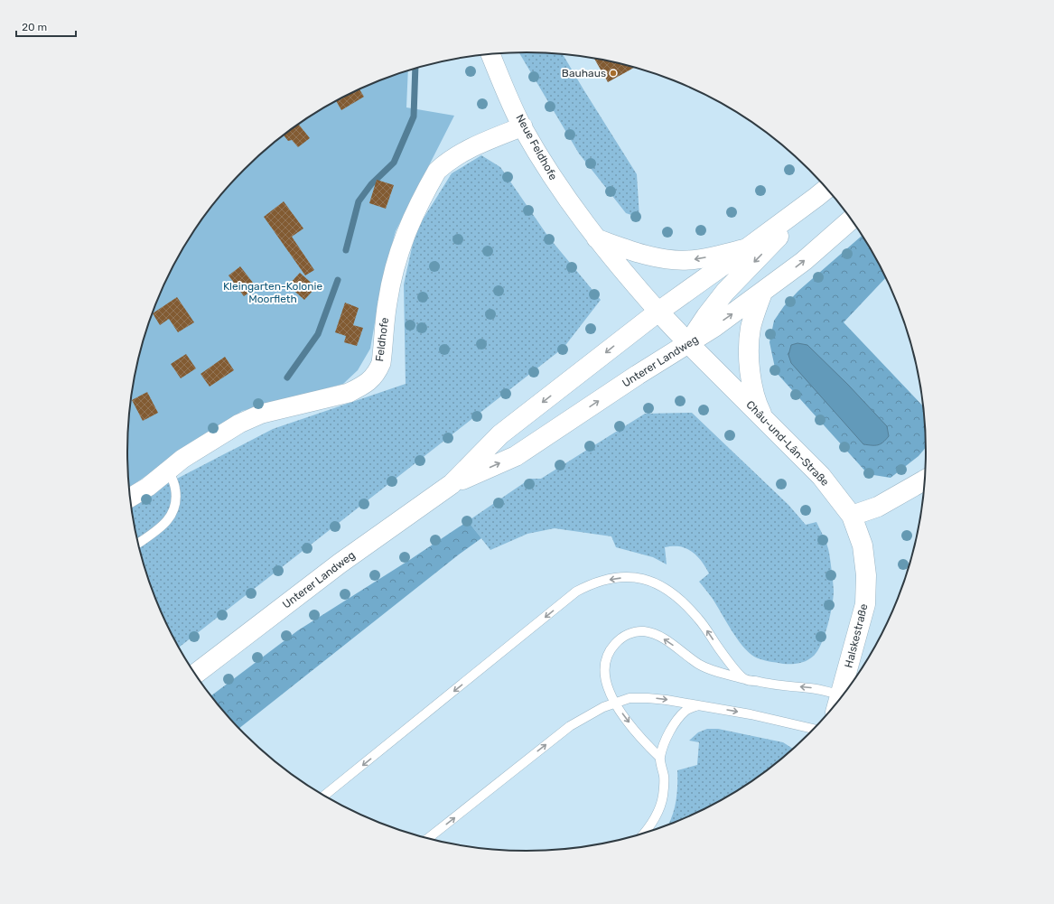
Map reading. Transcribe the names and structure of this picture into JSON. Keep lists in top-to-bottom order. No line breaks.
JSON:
{"streets":{"main road":["Unterer Landweg","Châu-und-Lân-Straße","Halskestraße"],"street":["Neue Feldhofe","Feldhofe"]},"crossings":[["Neue Feldhofe","Feldhofe"],["Neue Feldhofe","Unterer Landweg"],["Neue Feldhofe","Châu-und-Lân-Straße"],["Unterer Landweg","Châu-und-Lân-Straße"],["Châu-und-Lân-Straße","Halskestraße"]],"parks":["Kleingarten-Kolonie Moorfleth"],"places":["Bauhaus"],"scale_bar":"20 m"}
